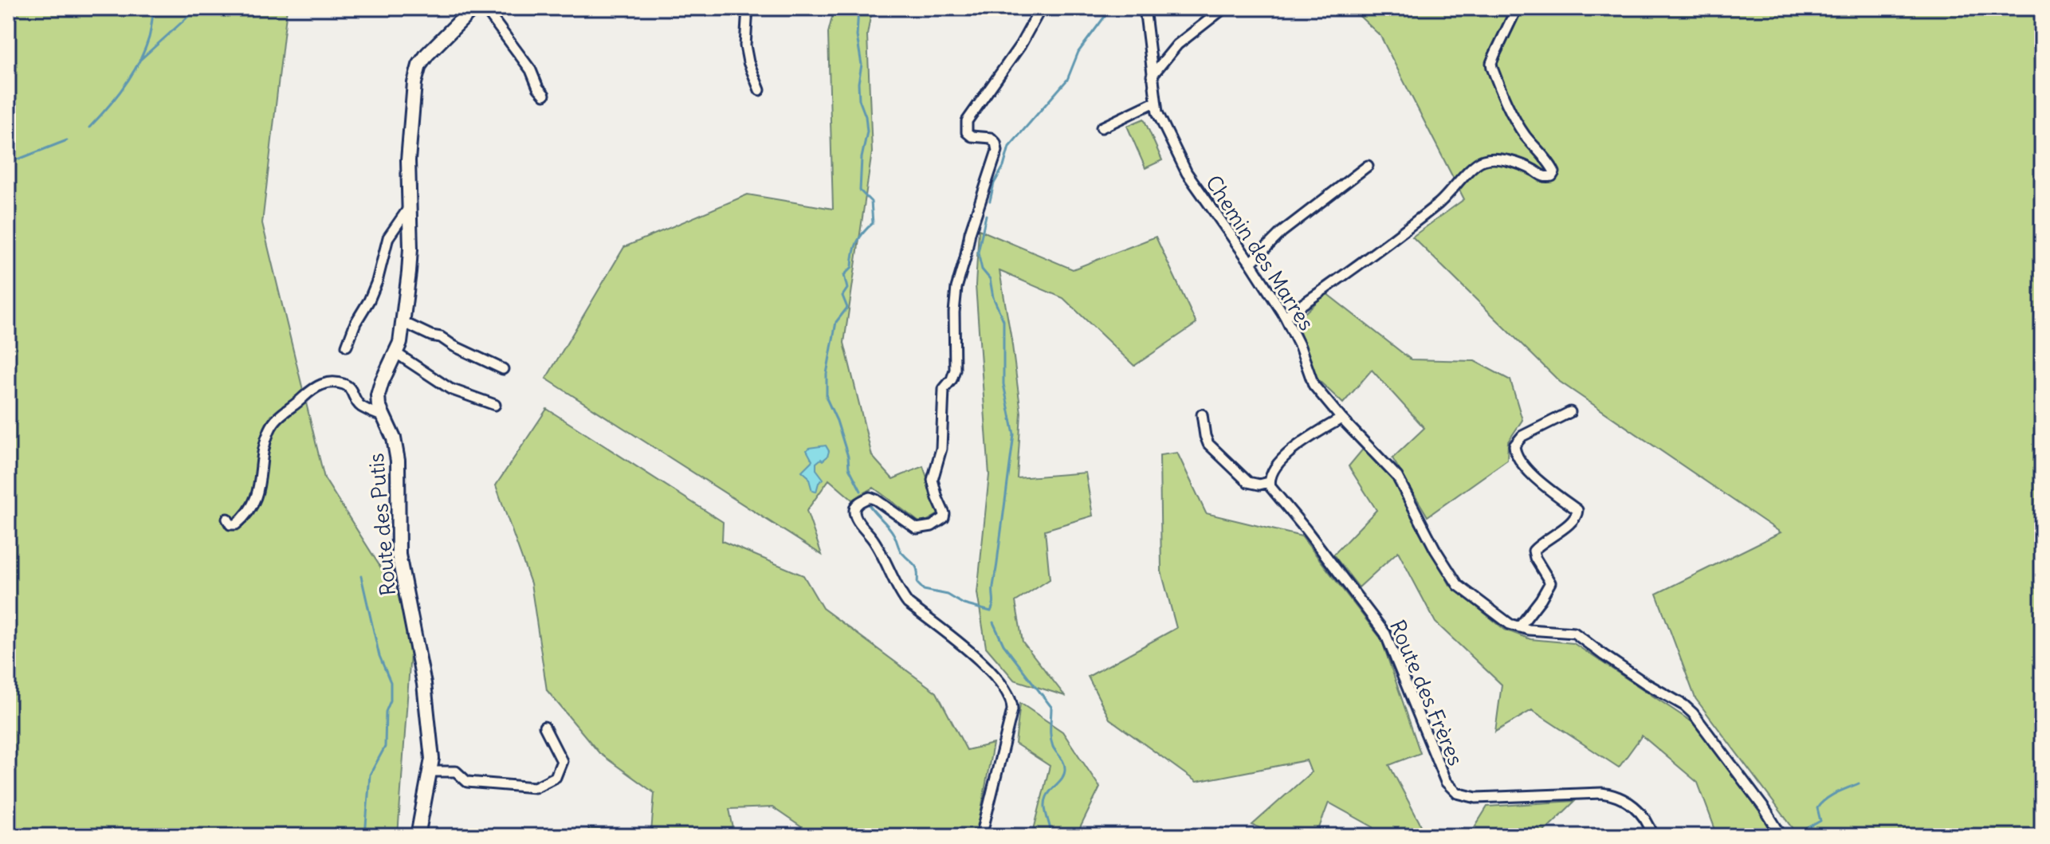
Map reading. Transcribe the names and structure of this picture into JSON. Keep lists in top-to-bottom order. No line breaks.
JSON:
{"streets":{"street":["Chemin des Marres","Route des Putis","Route des Frères"]}}
